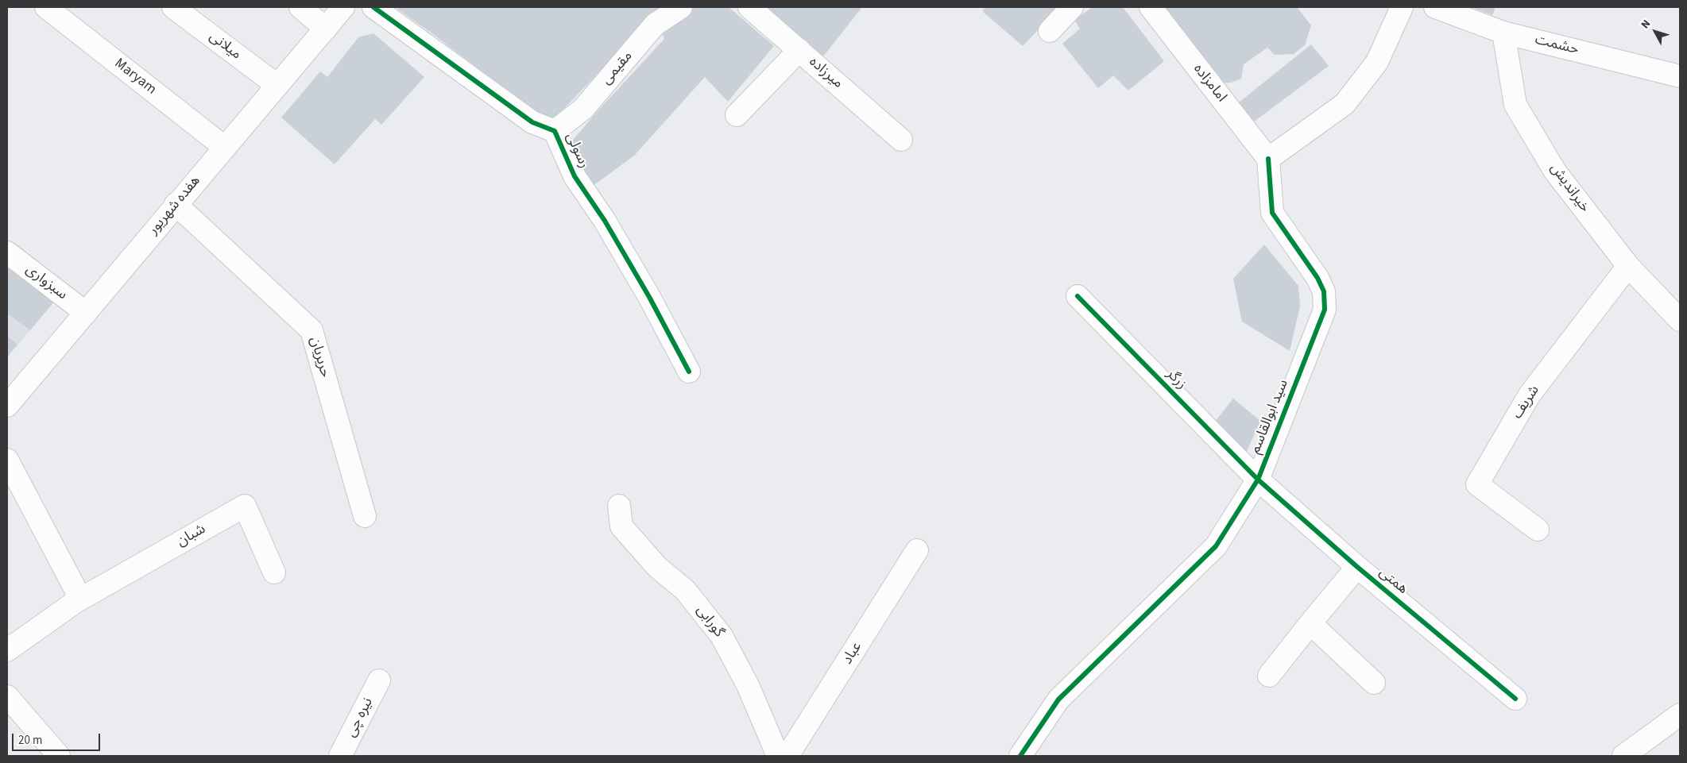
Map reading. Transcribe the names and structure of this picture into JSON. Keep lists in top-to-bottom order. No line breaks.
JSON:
{"streets":{"street":["حشمت","میلانی","مقیمی","میرزاده","Maryam","امامزاده","رسولی","خیراندیش","هفده شهریور","سبزواری","حریریان","زرگر","شریف","سید ابوالقاسم","شبان","همتی","گورابی","عباد","نیره چی"]},"crossings":[["حشمت","خیراندیش"],["میلانی","هفده شهریور"],["مقیمی","رسولی"],["Maryam","هفده شهریور"],["امامزاده","سید ابوالقاسم"],["خیراندیش","شریف"],["هفده شهریور","سبزواری"],["هفده شهریور","حریریان"],["زرگر","سید ابوالقاسم"],["زرگر","همتی"],["سید ابوالقاسم","همتی"]],"scale_bar":"20 m","north":"top left"}
